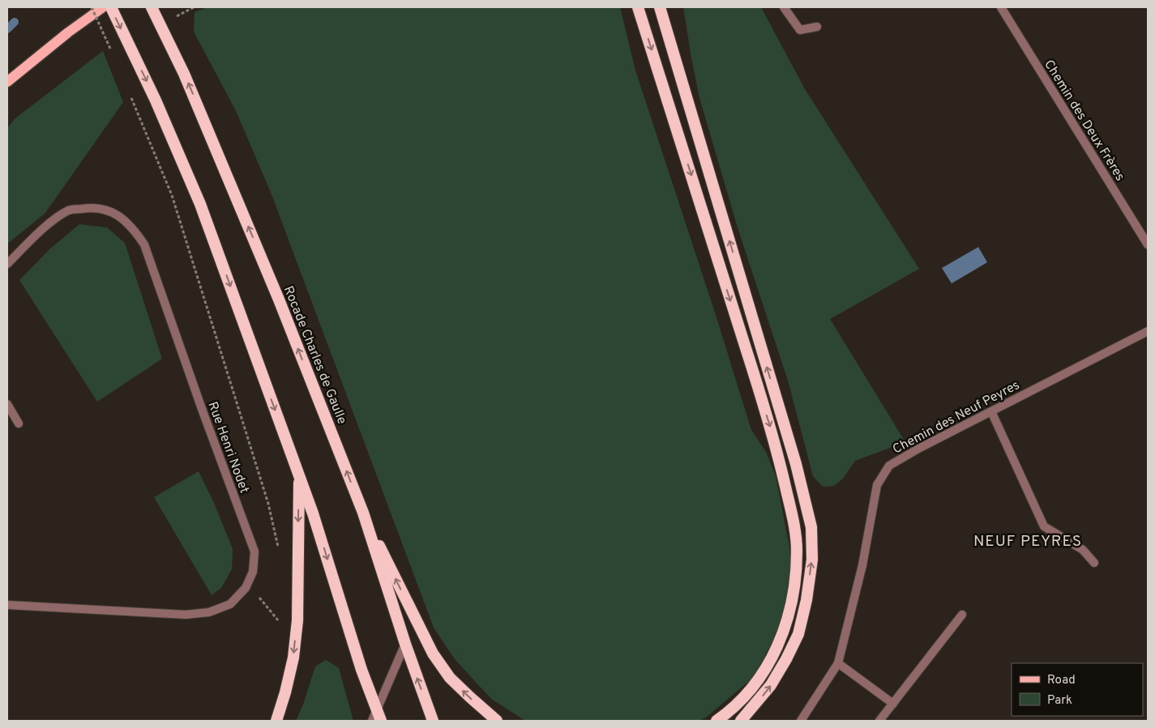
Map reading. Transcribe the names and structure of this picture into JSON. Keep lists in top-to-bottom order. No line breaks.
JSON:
{"streets":{"highway":["Rocade Charles de Gaulle"],"street":["Chemin des Deux Frères","Chemin des Neuf Peyres","Rue Henri Nodet"]},"districts":["NEUF PEYRES"],"legend":["Road","Park"]}
